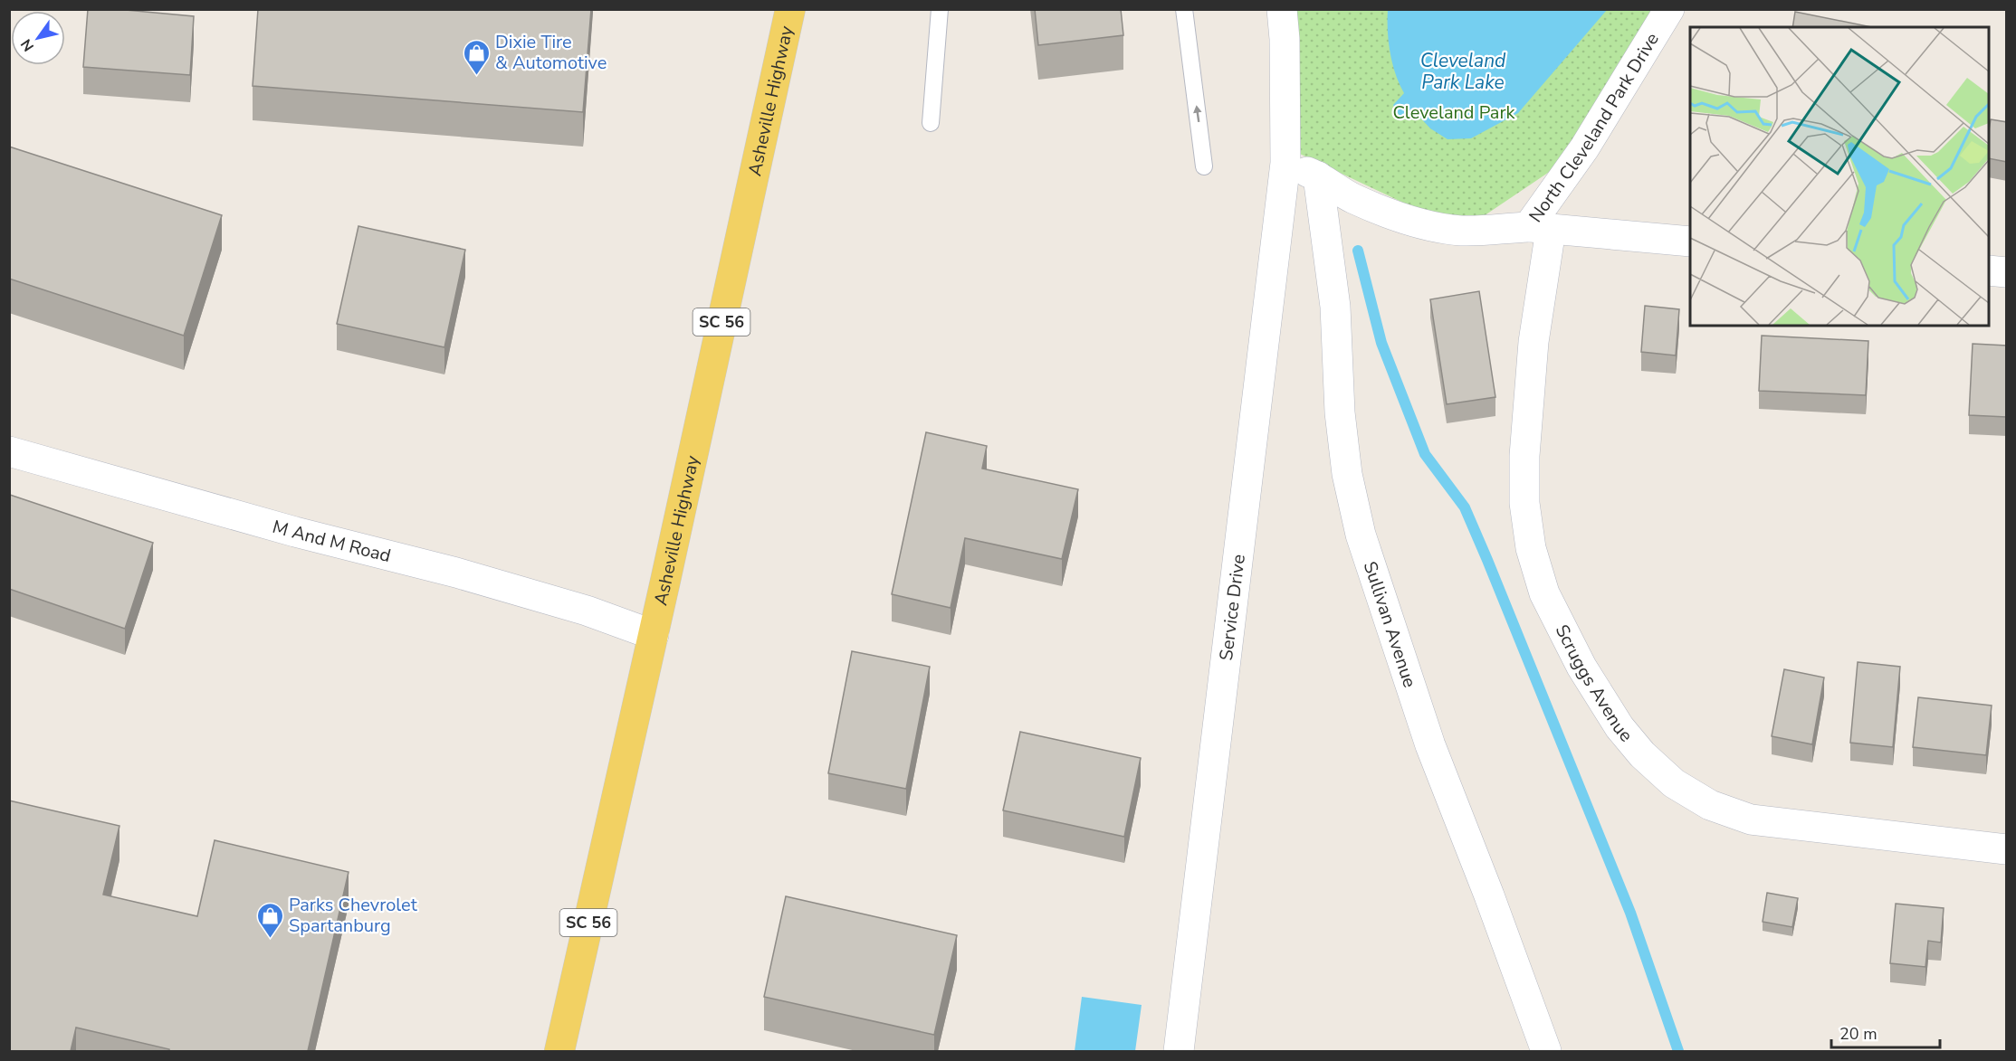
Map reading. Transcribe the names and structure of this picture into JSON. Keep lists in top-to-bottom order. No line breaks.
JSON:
{"streets":{"main road":["Asheville Highway","SC 56"],"street":["North Cleveland Park Drive","M And M Road","Service Drive","Sullivan Avenue","Scruggs Avenue"]},"crossings":[["Asheville Highway","M And M Road"],["North Cleveland Park Drive","Service Drive"],["North Cleveland Park Drive","Sullivan Avenue"],["North Cleveland Park Drive","Scruggs Avenue"]],"water":["Cleveland Park Lake"],"parks":["Cleveland Park"],"places":{"shop":["Dixie Tire & Automotive","Parks Chevrolet Spartanburg"]},"scale_bar":"20 m","north":"bottom left"}
